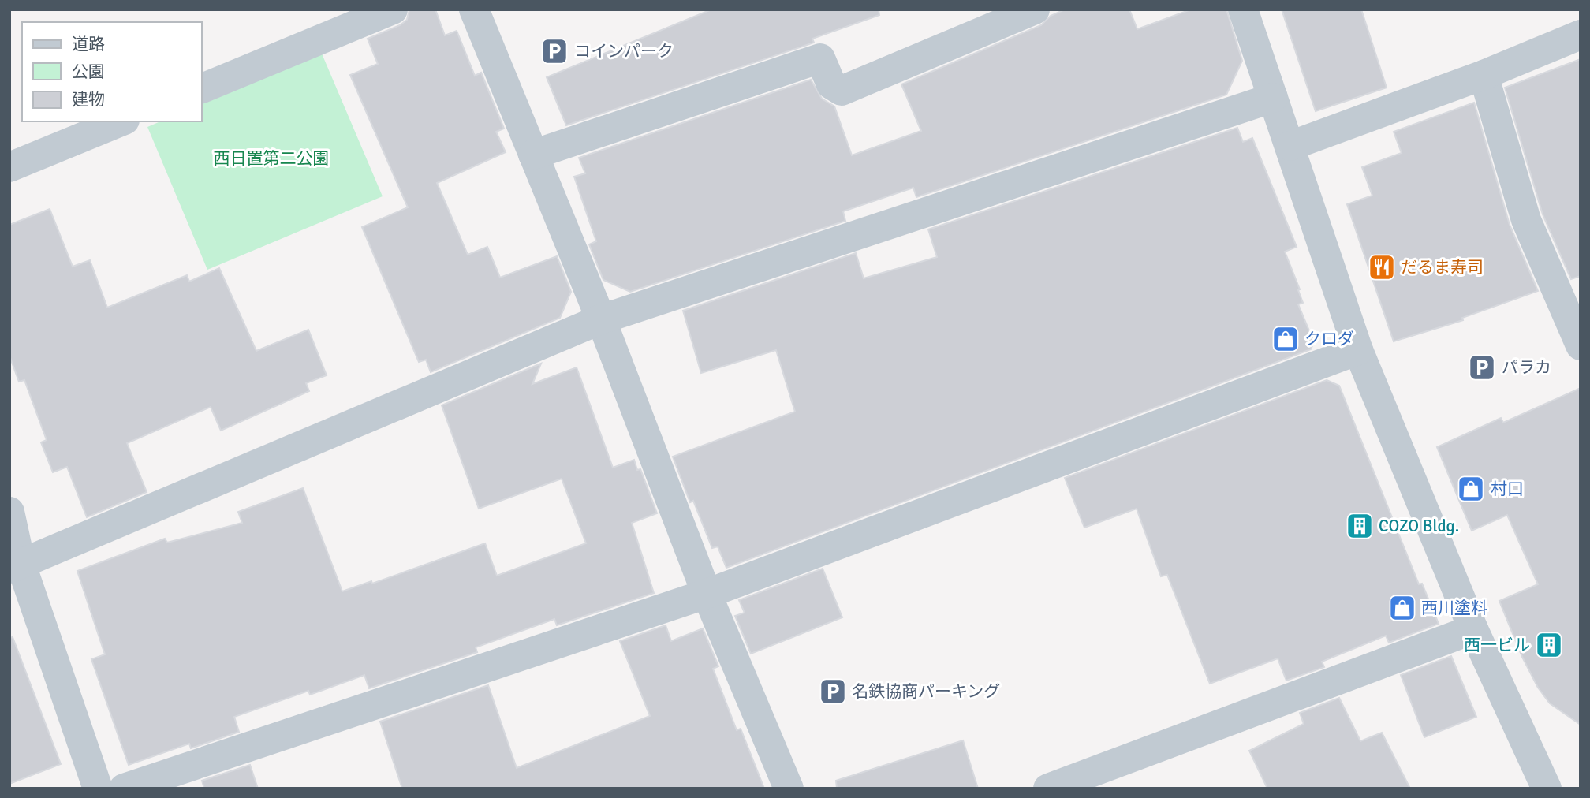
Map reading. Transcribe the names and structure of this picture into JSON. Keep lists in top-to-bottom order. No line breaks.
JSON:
{"parks":["西日置第二公園"],"places":{"parking":["コインパーク","パラカ","名鉄協商パーキング"],"restaurant":["だるま寿司"],"shop":["クロダ","村口","西川塗料"],"building":["COZO Bldg.","西一ビル"]},"legend":["道路","公園","建物"]}
